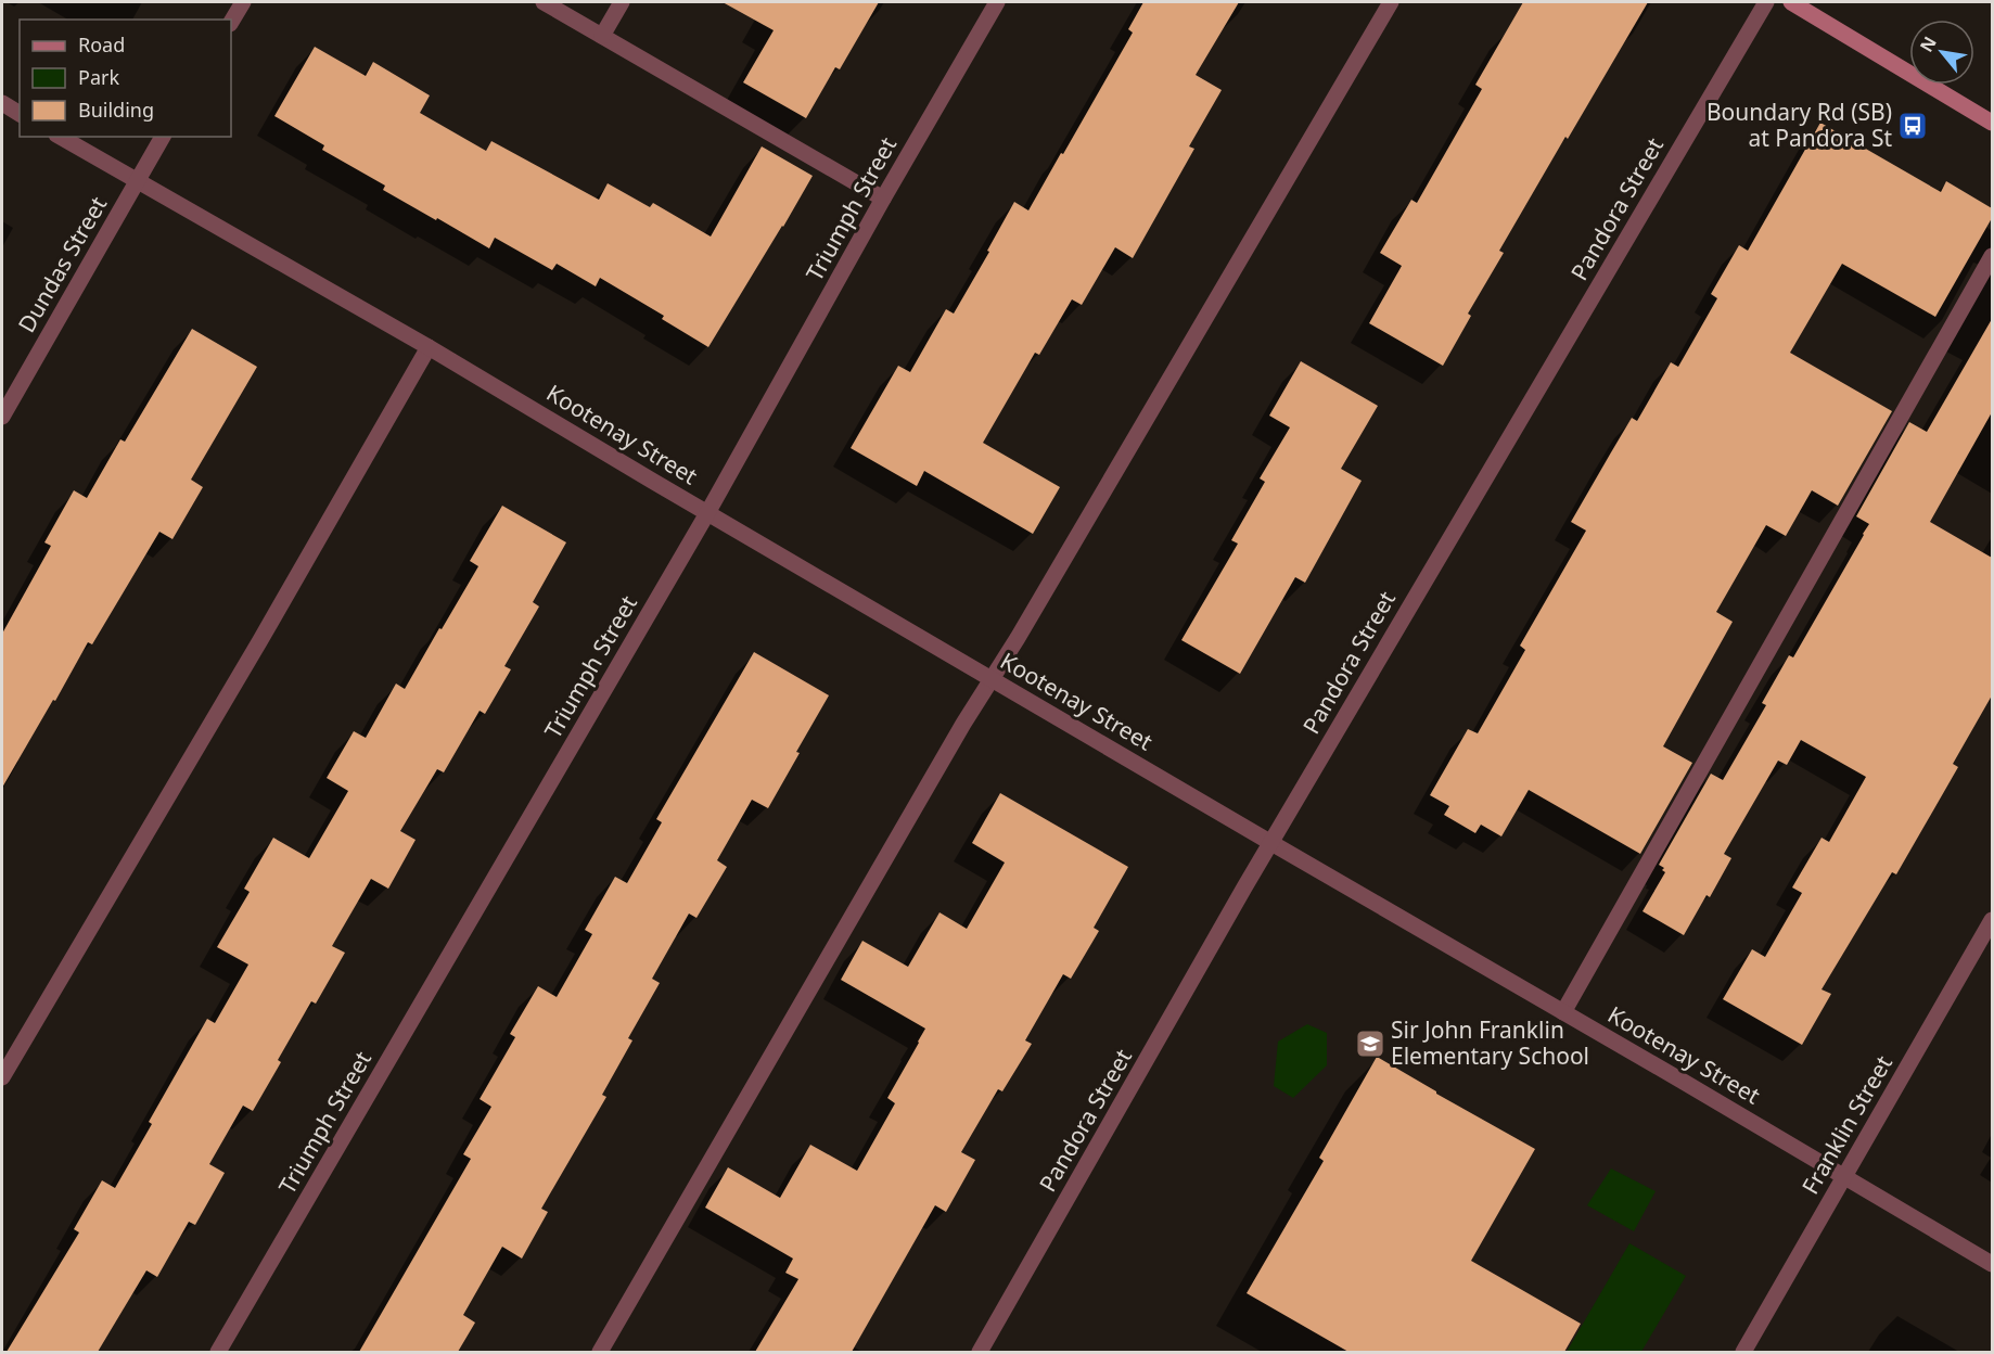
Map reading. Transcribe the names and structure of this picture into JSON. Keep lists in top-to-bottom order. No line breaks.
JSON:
{"streets":{"street":["Triumph Street","Pandora Street","Dundas Street","Kootenay Street","Franklin Street"]},"crossings":[["Triumph Street","Kootenay Street"],["Pandora Street","Kootenay Street"],["Dundas Street","Kootenay Street"],["Kootenay Street","Franklin Street"]],"places":{"bus stop":["Boundary Rd (SB) at Pandora St"],"school or university":["Sir John Franklin Elementary School"]},"legend":["Road","Park","Building"],"north":"top left"}
